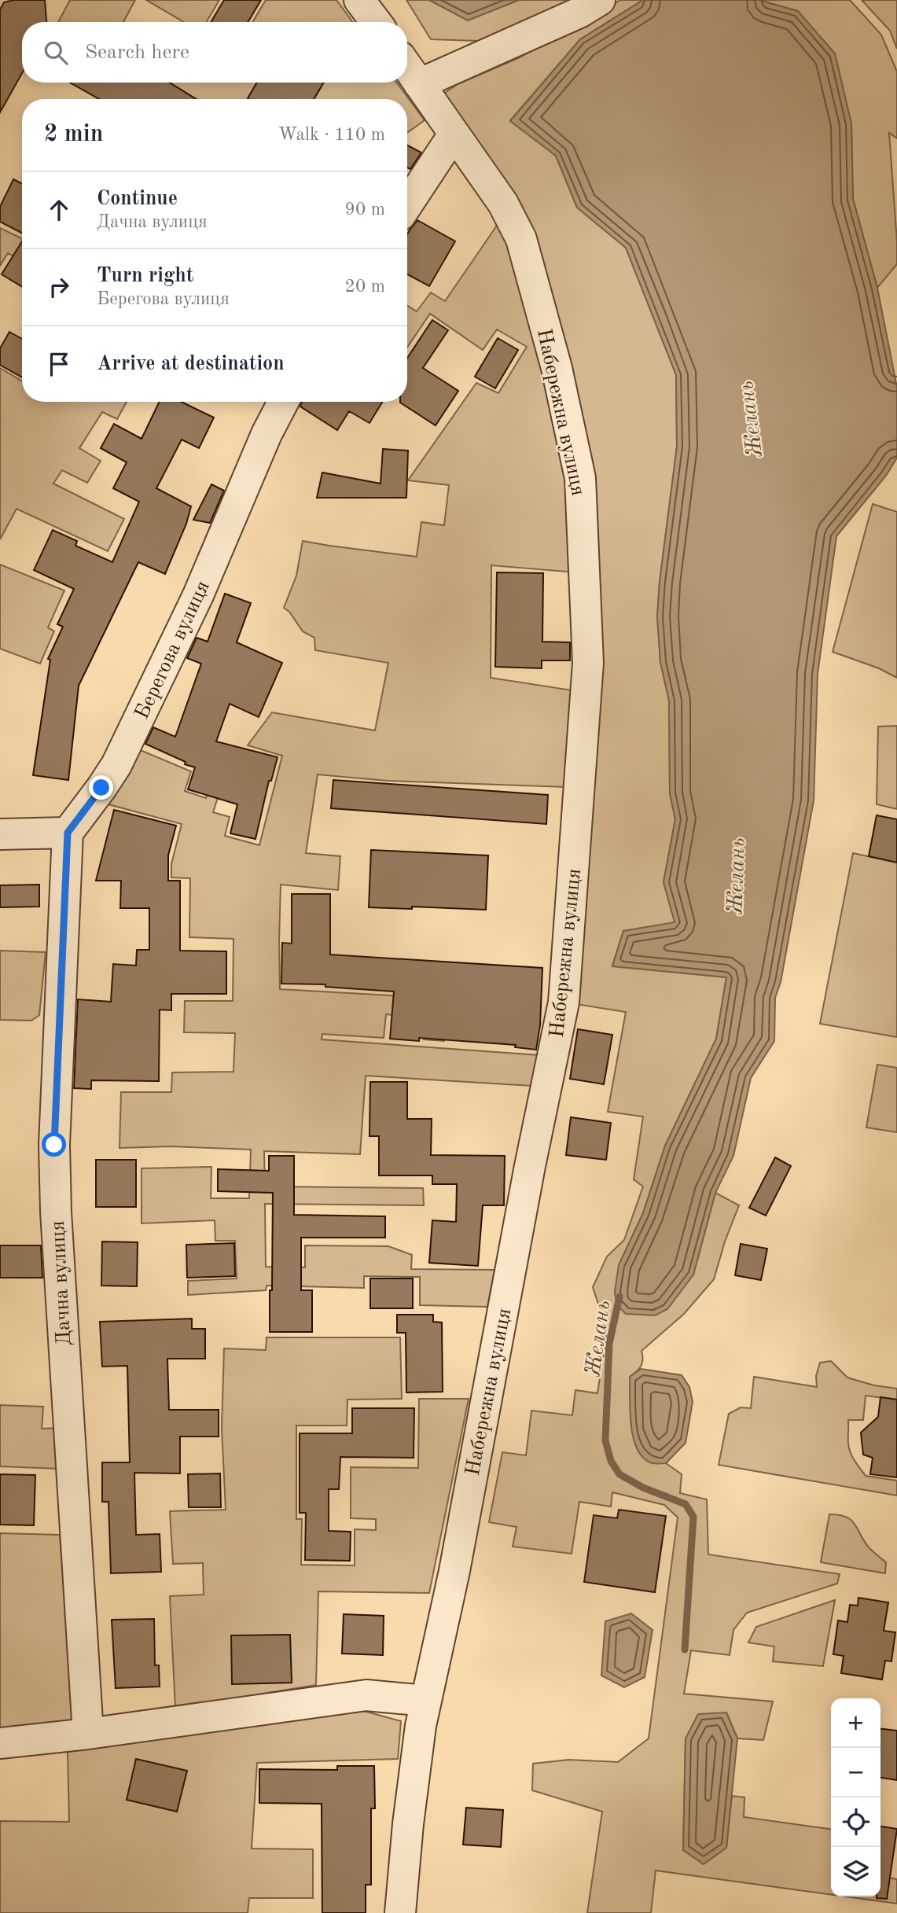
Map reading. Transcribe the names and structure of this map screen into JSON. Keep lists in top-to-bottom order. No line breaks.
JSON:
{"streets":{"street":["Набережна вулиця","Берегова вулиця","Дачна вулиця"]},"crossings":[["Берегова вулиця","Дачна вулиця"]],"water":["Желань"],"page":{"search":"Search here","heading":["2 min","Walk · 110 m"],"list":[["Continue","Дачна вулиця","90 m"],["Turn right","Берегова вулиця","20 m"],"Arrive at destination"],"map_buttons":["+","−"]}}
